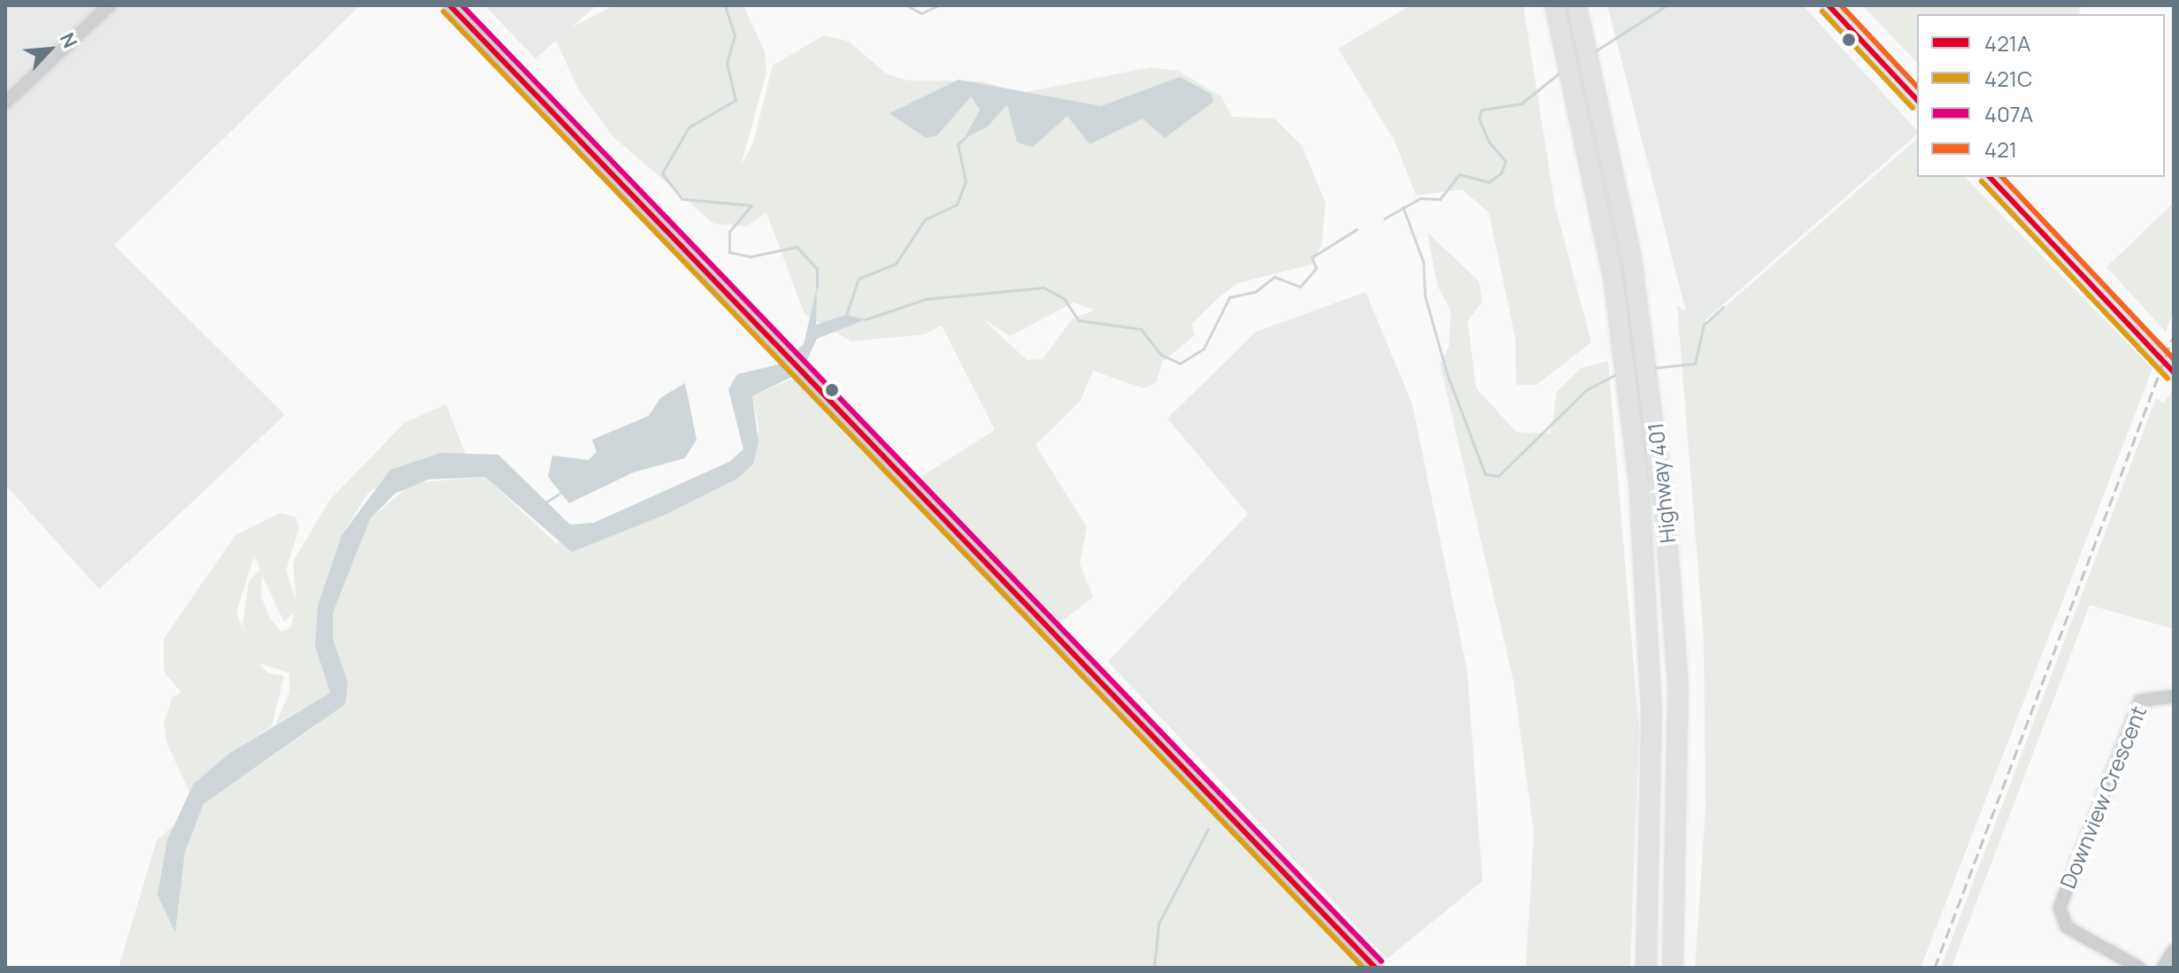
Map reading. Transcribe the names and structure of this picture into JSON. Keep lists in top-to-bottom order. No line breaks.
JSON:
{"streets":{"highway":["Highway 401"],"street":["Downview Crescent"]},"lines":["transit line 421A","transit line 407A","transit line 421","transit line 421C"],"legend":["421A","421C","407A","421"],"north":"top right"}
